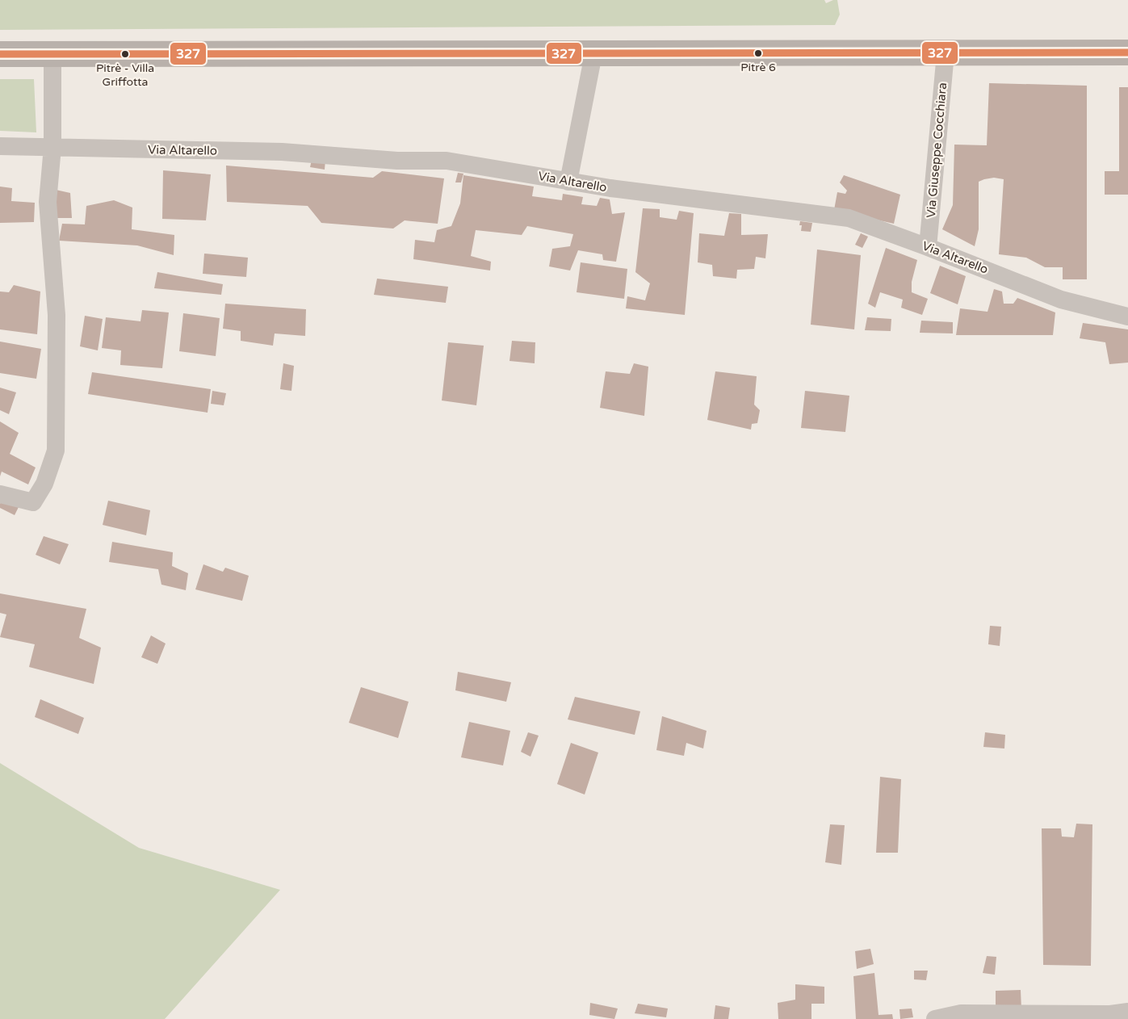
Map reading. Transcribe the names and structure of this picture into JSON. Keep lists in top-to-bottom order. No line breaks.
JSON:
{"streets":{"street":["Via Altarello","Via Giuseppe Cocchiara"]},"crossings":[["Via Altarello","Via Giuseppe Cocchiara"]],"places":["Pitrè 6","Pitrè - Villa Griffotta"],"lines":["transit line 327"]}
